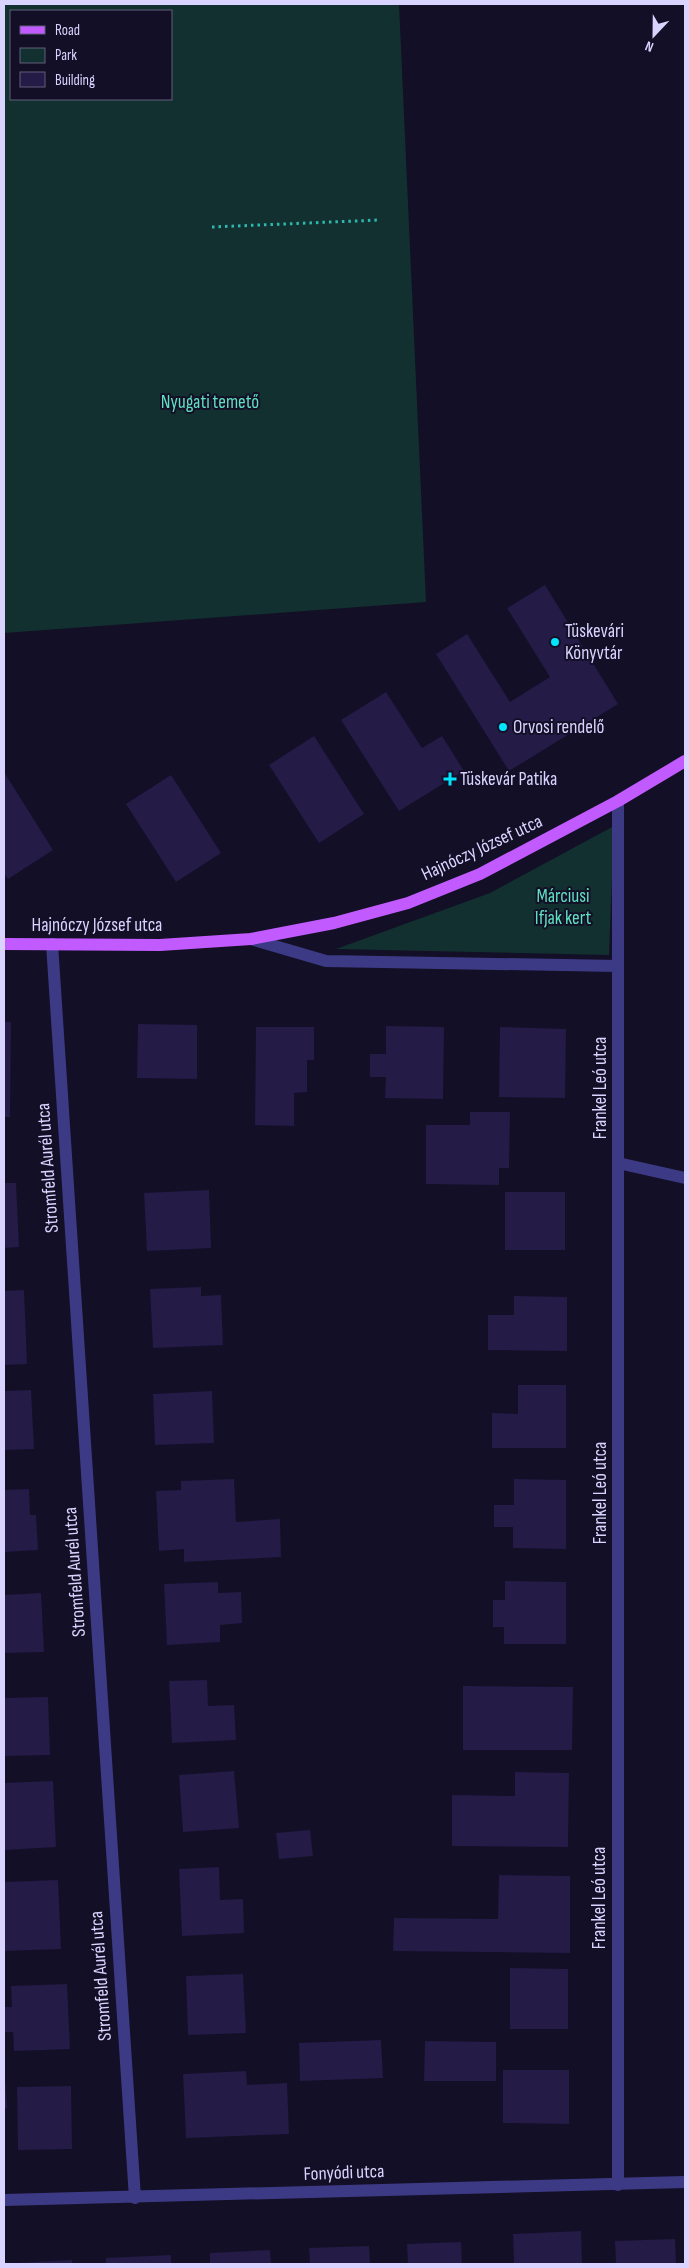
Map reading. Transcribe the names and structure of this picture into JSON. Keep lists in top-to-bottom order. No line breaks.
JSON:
{"streets":{"main road":["Hajnóczy József utca"],"street":["Frankel Leó utca","Stromfeld Aurél utca","Fonyódi utca"]},"crossings":[["Hajnóczy József utca","Frankel Leó utca"],["Hajnóczy József utca","Stromfeld Aurél utca"],["Frankel Leó utca","Fonyódi utca"],["Stromfeld Aurél utca","Fonyódi utca"]],"parks":["Nyugati temető","Márciusi Ifjak kert"],"places":{"other":["Tüskevári Könyvtár","Orvosi rendelő"],"health":["Tüskevár Patika"]},"legend":["Road","Park","Building"],"north":"bottom"}
